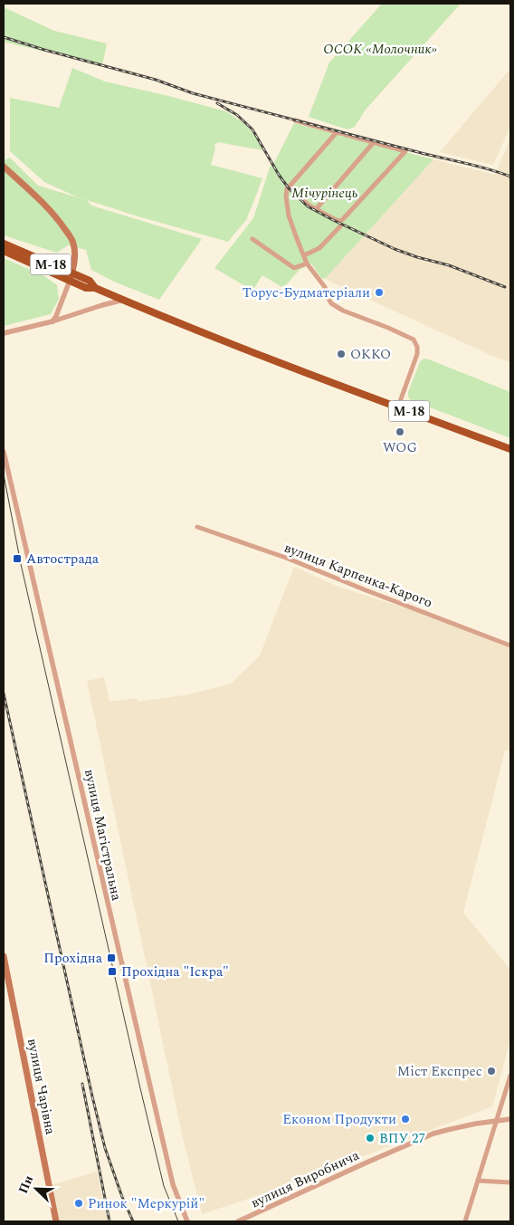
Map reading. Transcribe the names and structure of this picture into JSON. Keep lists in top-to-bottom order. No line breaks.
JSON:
{"streets":{"highway":["М-18"],"main road":["вулиця Чарівна"],"street":["вулиця Карпенка-Карого","вулиця Магістральна","вулиця Виробнича"]},"parks":["ОСОК «Молочник»","Мічурінець"],"places":{"other":["Торус-Будматеріали","ОККО","WOG","Мiст Експрес","Економ Продукти","ВПУ 27","Ринок \"Меркурій\""],"transit":["Автострада","Прохідна","Прохідна \"Іскра\""]},"north":"top left"}
